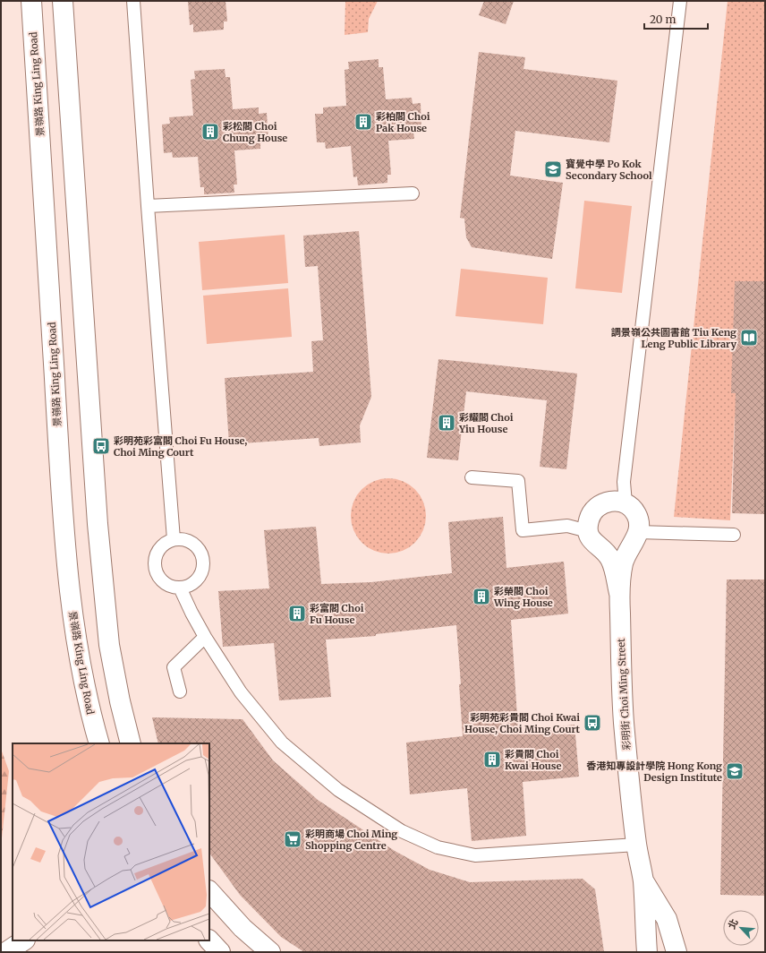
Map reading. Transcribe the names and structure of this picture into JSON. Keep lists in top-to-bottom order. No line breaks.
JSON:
{"streets":{"street":["景嶺路 King Ling Road","彩明街 Choi Ming Street"]},"places":{"building":["彩柏閣 Choi Pak House","彩松閣 Choi Chung House","彩耀閣 Choi Yiu House","彩榮閣 Choi Wing House","彩富閣 Choi Fu House","彩貴閣 Choi Kwai House"],"school or university":["寶覺中學 Po Kok Secondary School","香港知專設計學院 Hong Kong Design Institute"],"library":["調景嶺公共圖書館 Tiu Keng Leng Public Library"],"bus stop":["彩明苑彩富閣 Choi Fu House, Choi Ming Court","彩明苑彩貴閣 Choi Kwai House, Choi Ming Court"],"supermarket":["彩明商場 Choi Ming Shopping Centre"]},"scale_bar":"20 m","north":"top left"}
